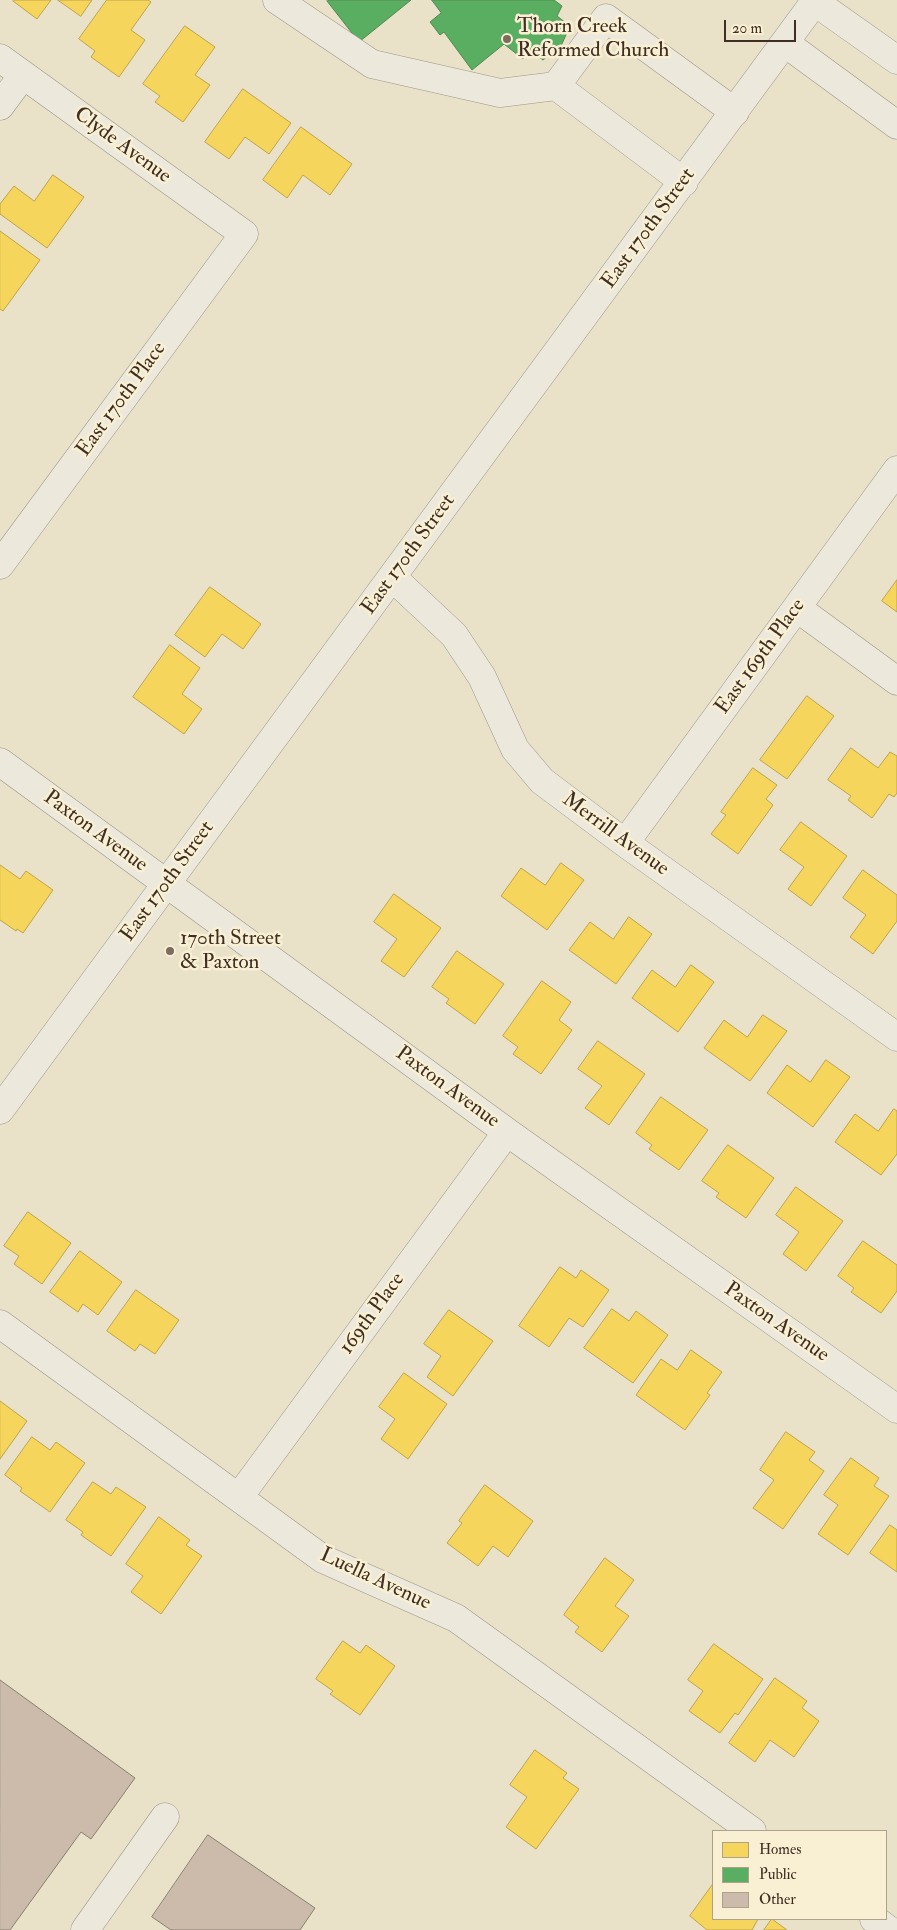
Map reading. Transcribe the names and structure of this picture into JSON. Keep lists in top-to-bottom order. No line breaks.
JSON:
{"streets":{"street":["Clyde Avenue","East 170th Street","East 170th Place","East 169th Place","Paxton Avenue","Merrill Avenue","169th Place","Luella Avenue"]},"crossings":[["Clyde Avenue","East 170th Place"],["East 170th Street","Paxton Avenue"],["East 170th Street","Merrill Avenue"],["East 169th Place","Merrill Avenue"],["Paxton Avenue","169th Place"],["169th Place","Luella Avenue"]],"places":["Thorn Creek Reformed Church","170th Street & Paxton"],"legend":["Homes","Public","Other"],"scale_bar":"20 m"}
